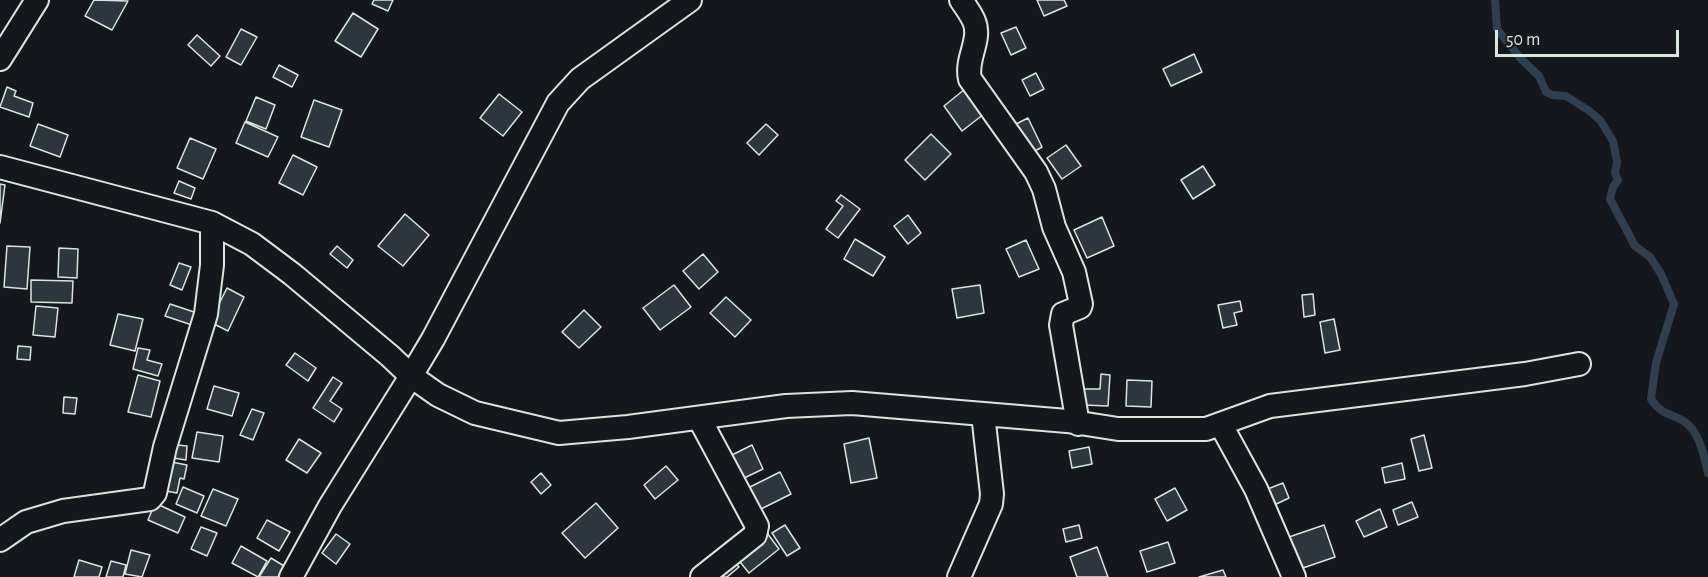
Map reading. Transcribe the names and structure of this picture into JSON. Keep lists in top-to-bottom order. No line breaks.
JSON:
{"scale_bar":"50 m"}
